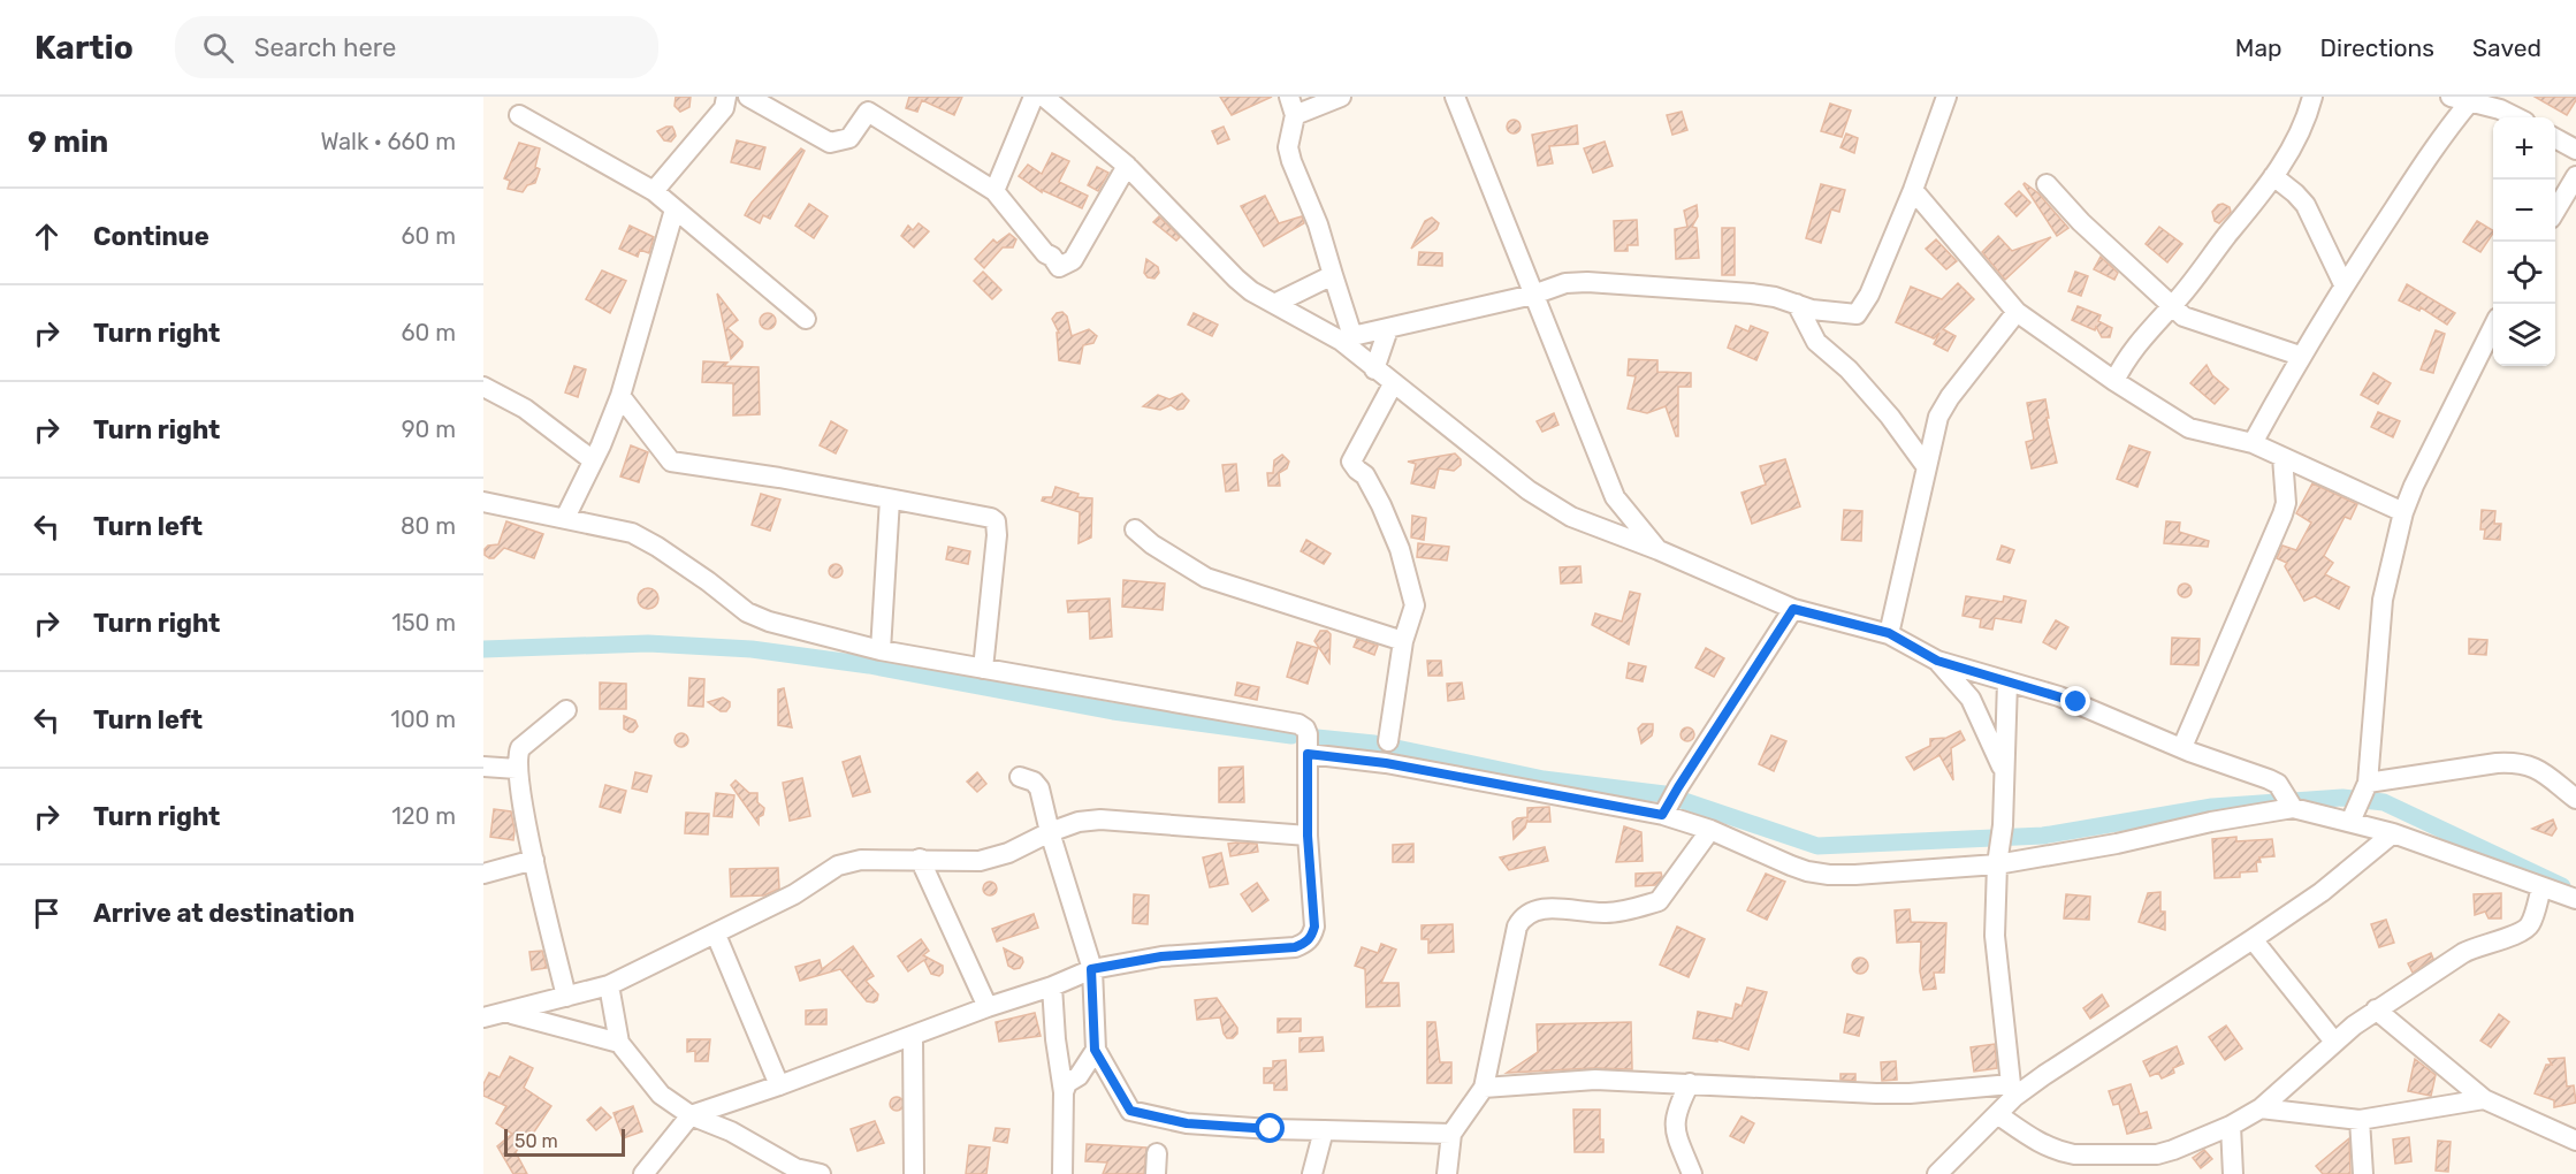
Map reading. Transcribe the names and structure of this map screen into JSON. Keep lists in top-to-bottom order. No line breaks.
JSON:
{"scale_bar":"50 m","page":{"header":"Kartio","search":"Search here","nav":["Map","Directions","Saved"],"heading":["9 min","Walk · 660 m"],"map_buttons":["+","−"],"list":[["Continue","60 m"],["Turn right","60 m"],["Turn right","90 m"],["Turn left","80 m"],["Turn right","150 m"],["Turn left","100 m"],["Turn right","120 m"],"Arrive at destination"],"scale":"50 m"}}
